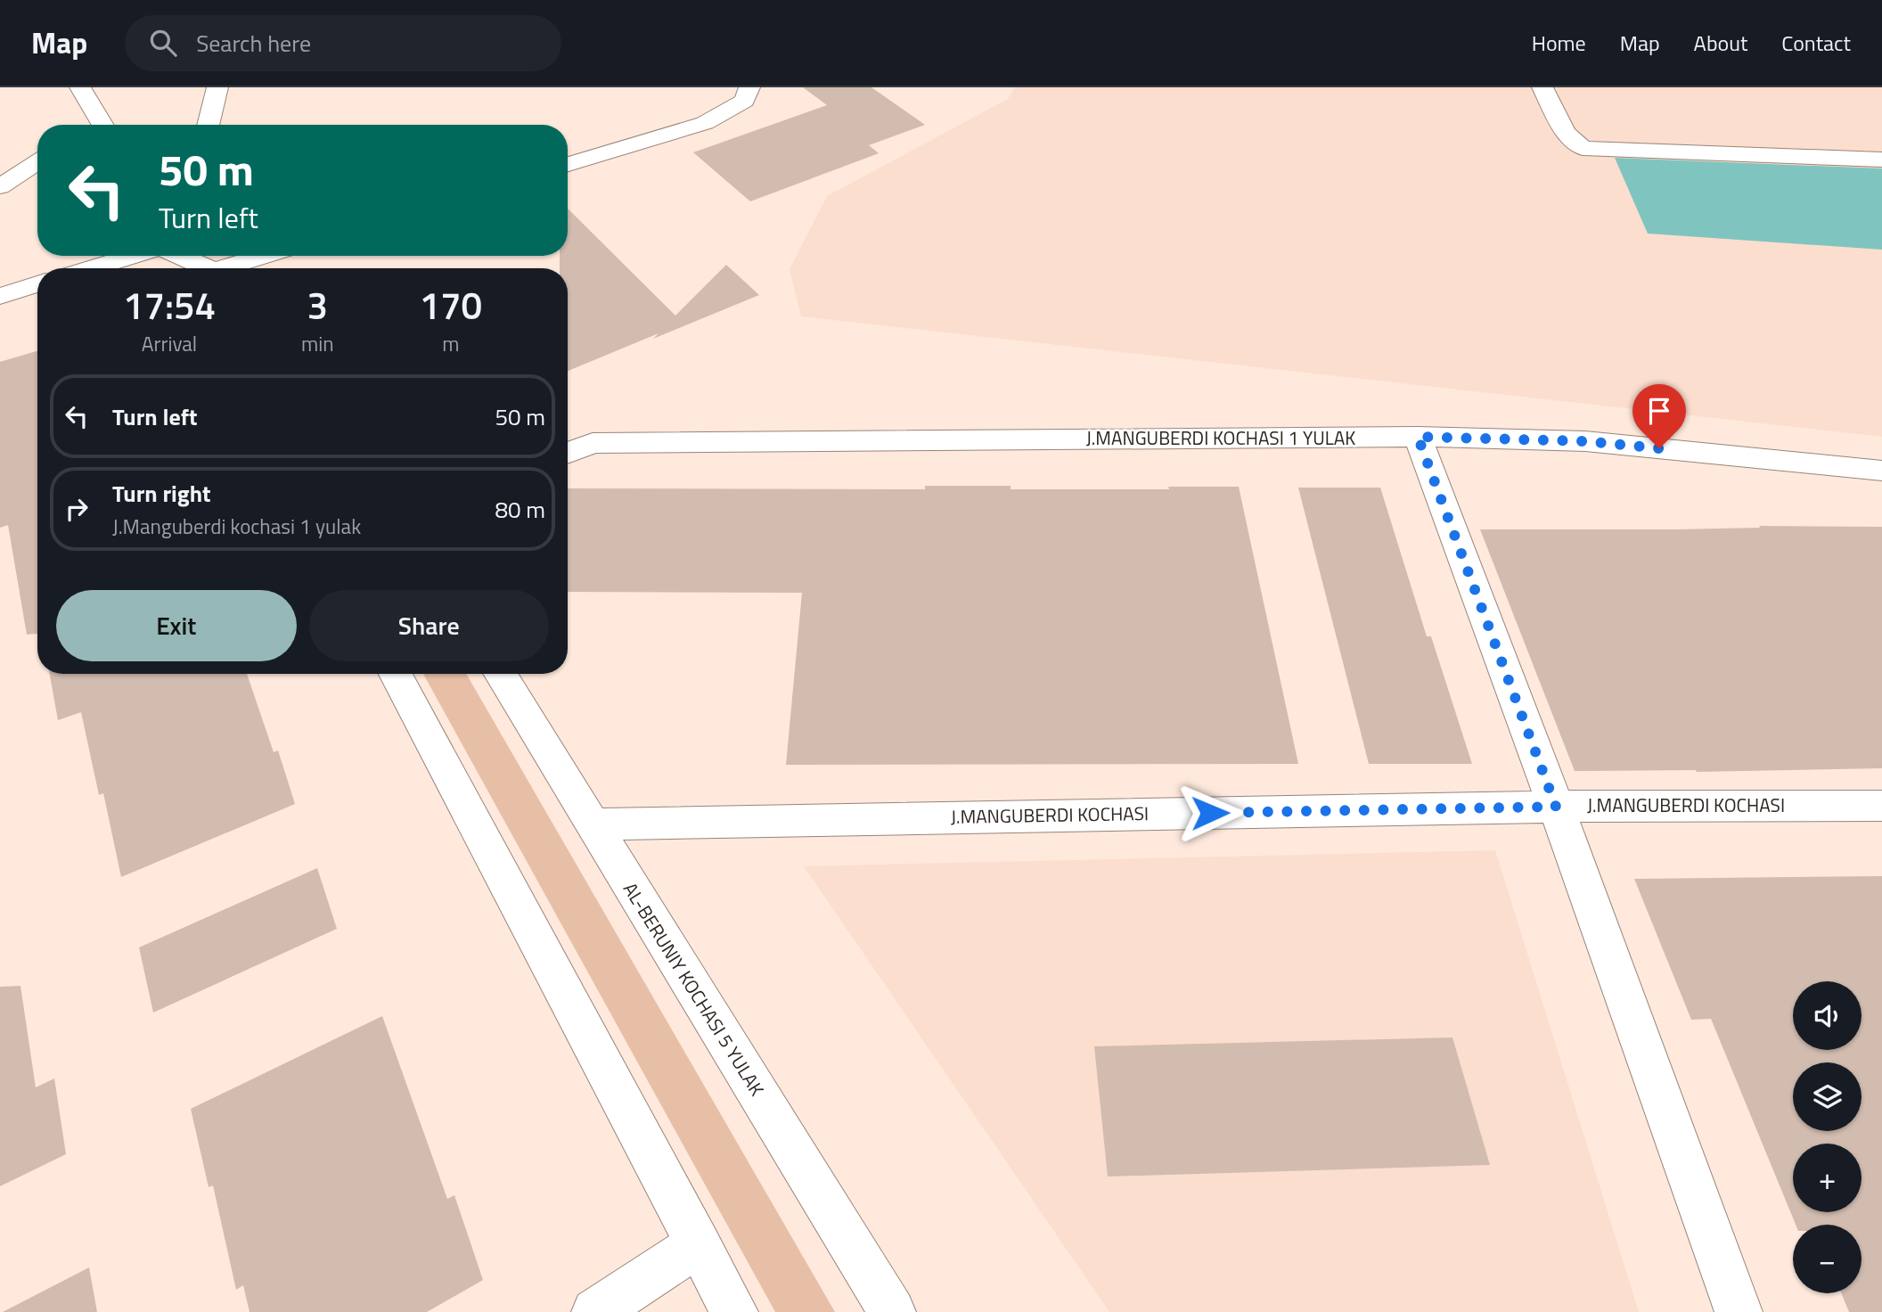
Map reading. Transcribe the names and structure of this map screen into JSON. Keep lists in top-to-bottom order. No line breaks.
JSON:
{"streets":{"street":["J.MANGUBERDI KOCHASI 1 YULAK","J.MANGUBERDI KOCHASI","AL-BERUNIY KOCHASI 5 YULAK"]},"crossings":[["J.MANGUBERDI KOCHASI","AL-BERUNIY KOCHASI 5 YULAK"]],"page":{"header":"Map","search":"Search here","nav":["Home","Map","About","Contact"],"turn":["50 m","Turn left"],"eta":["17:54","Arrival","3","min","170","m"],"list":[{"name":"Turn left","value":"50 m"},{"name":"Turn right","note":"J.Manguberdi kochasi 1 yulak","value":"80 m"}],"buttons":["Exit","Share"],"map_buttons":["+","−"]}}
